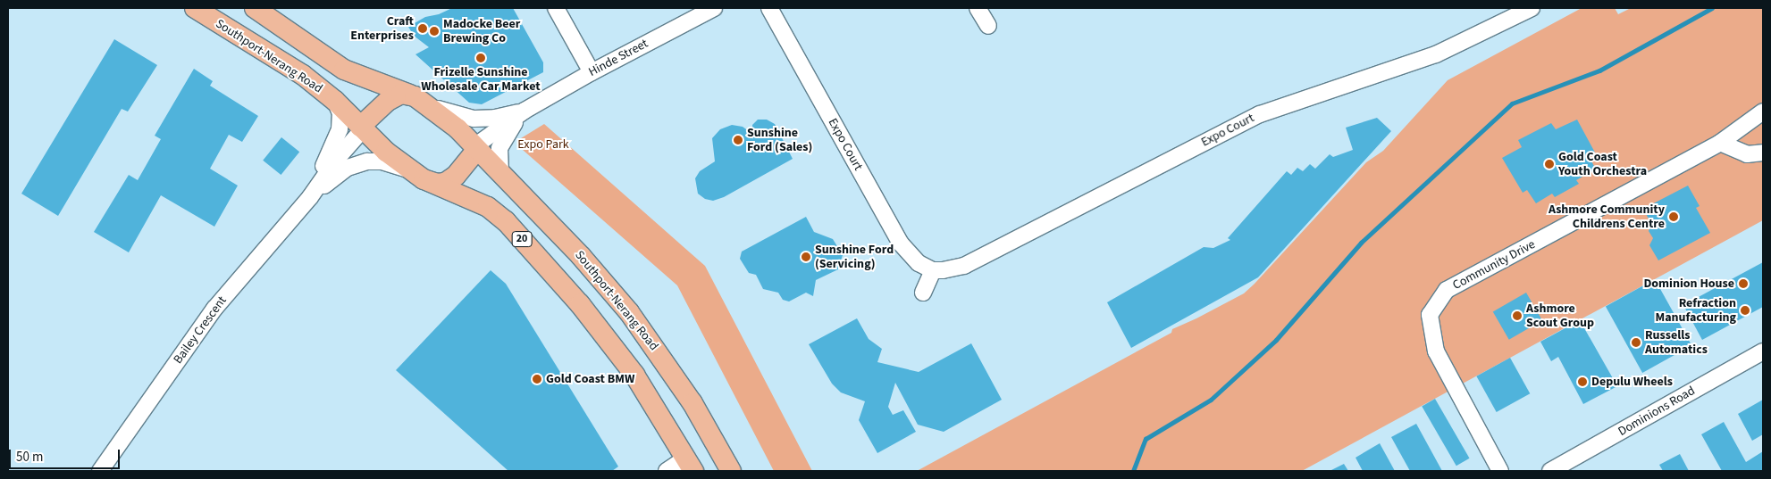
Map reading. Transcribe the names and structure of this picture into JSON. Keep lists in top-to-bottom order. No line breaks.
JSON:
{"streets":{"main road":["Southport-Nerang Road","20"],"street":["Hinde Street","Expo Court","Community Drive","Bailey Crescent","Dominions Road"]},"crossings":[["Southport-Nerang Road","Hinde Street"],["Southport-Nerang Road","20"],["Southport-Nerang Road","Bailey Crescent"],["Hinde Street","20"],["20","Bailey Crescent"]],"parks":["Expo Park"],"places":["Craft Enterprises","Madocke Beer Brewing Co","Frizelle Sunshine Wholesale Car Market","Sunshine Ford (Sales)","Gold Coast Youth Orchestra","Ashmore Community Childrens Centre","Sunshine Ford (Servicing)","Dominion House","Refraction Manufacturing","Ashmore Scout Group","Russells Automatics","Gold Coast BMW","Depulu Wheels"],"scale_bar":"50 m"}
